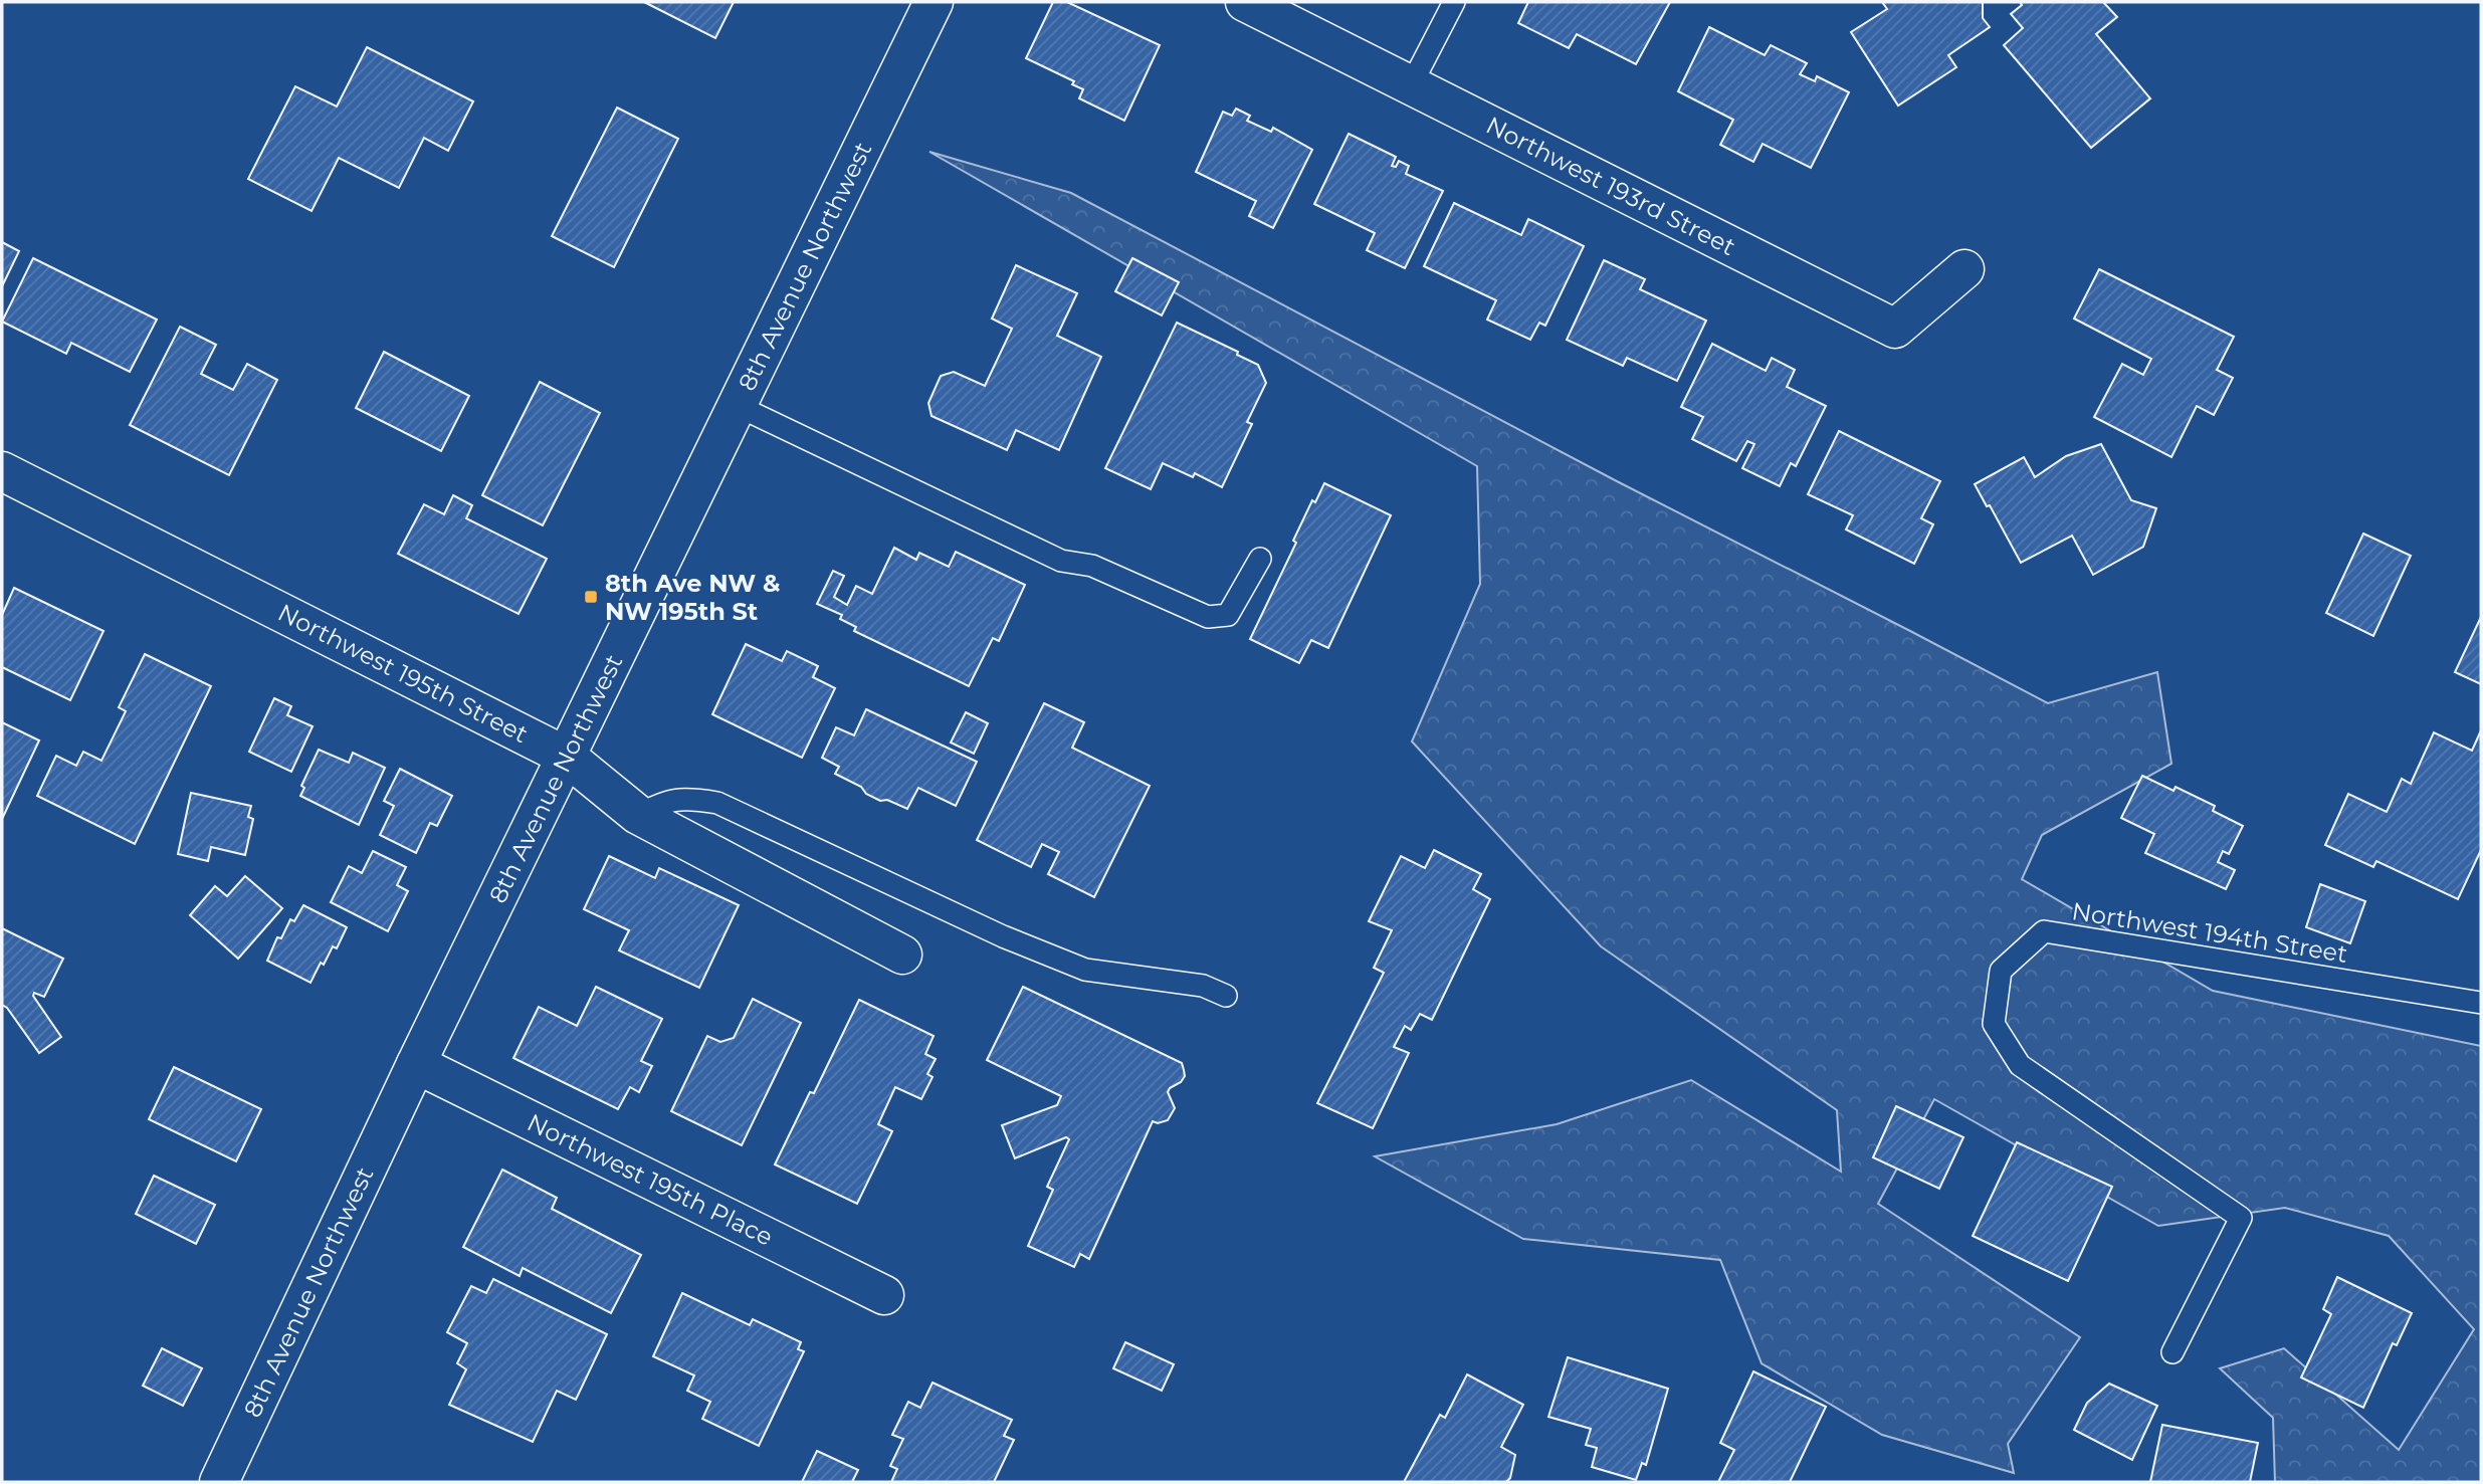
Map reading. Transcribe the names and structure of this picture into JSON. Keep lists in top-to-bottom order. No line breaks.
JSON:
{"streets":{"street":["Northwest 193rd Street","8th Avenue Northwest","Northwest 195th Street","Northwest 195th Place"],"lane":["Northwest 194th Street"]},"crossings":[["8th Avenue Northwest","Northwest 195th Street"],["8th Avenue Northwest","Northwest 195th Place"]],"places":{"transit":["8th Ave NW & NW 195th St"]}}
